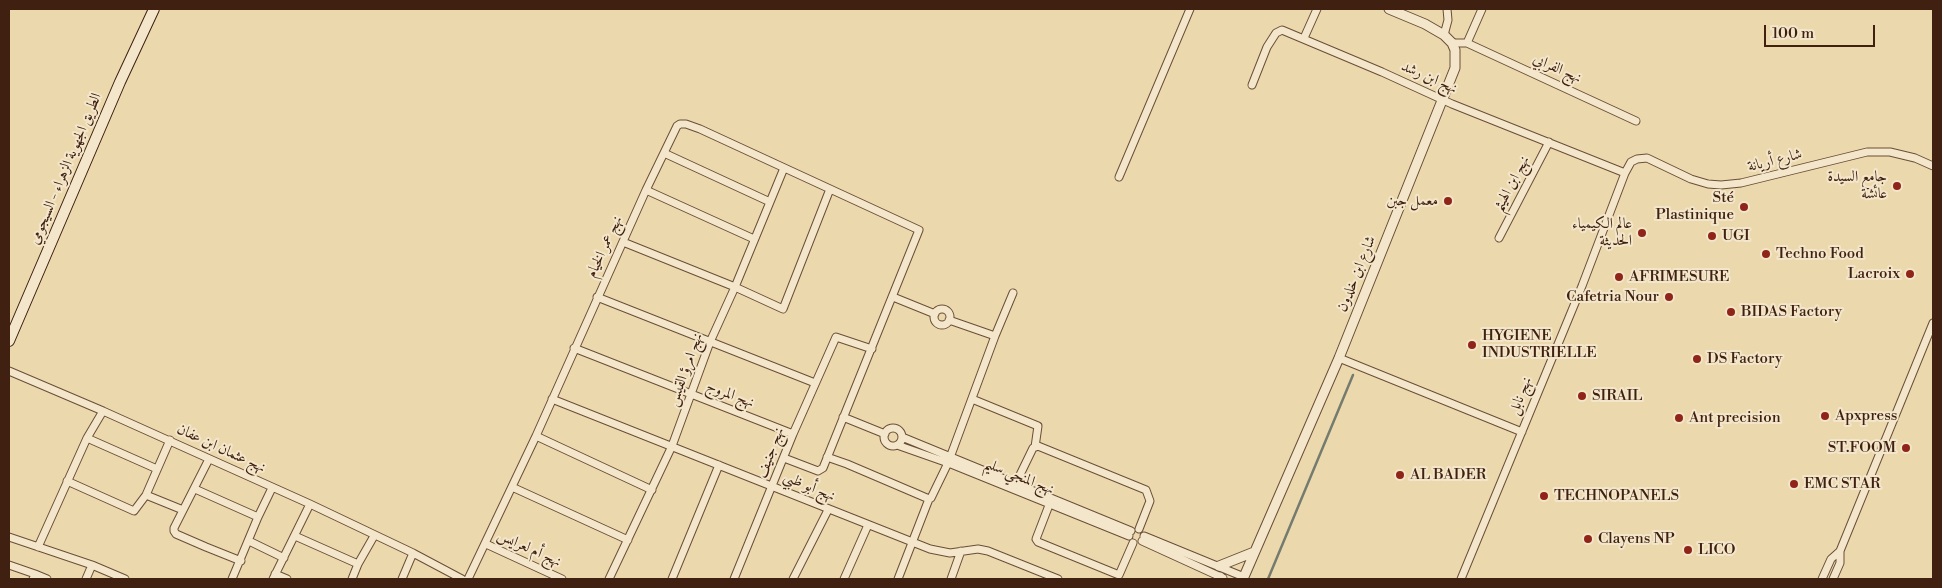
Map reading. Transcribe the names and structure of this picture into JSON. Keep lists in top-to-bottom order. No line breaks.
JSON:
{"streets":{"main road":["الطريق الجهوية الزهراء - السيجومي"],"street":["نهج الفرابي","نهج ابن رشد","شارع أريانة","نهج ابن الهيثم","نهج عمر الخيام","شارع ابن خلدون","نهج امرؤ القيس","نهج المروج","نهج نابل","نهج عثمان ابن عفان","نهج جنيف","نهج المنجي سليم","نهج أبو ظبي","نهج أم لعرايس"]},"crossings":[["نهج ابن رشد","شارع أريانة"],["نهج ابن رشد","نهج ابن الهيثم"],["نهج ابن رشد","شارع ابن خلدون"],["نهج ابن رشد","نهج نابل"],["شارع أريانة","نهج نابل"],["نهج عمر الخيام","نهج امرؤ القيس"],["نهج عمر الخيام","نهج المروج"],["نهج عمر الخيام","نهج أبو ظبي"],["نهج عمر الخيام","نهج أم لعرايس"],["نهج امرؤ القيس","نهج المروج"],["نهج امرؤ القيس","نهج أبو ظبي"],["نهج المروج","نهج جنيف"],["نهج جنيف","نهج أبو ظبي"]],"places":["جامع السيدة عائشة","معمل جبن","Sté Plastinique","عالم الكيمياء الحديثة","UGI","Techno Food","Lacroix","AFRIMESURE","Cafetria Nour","BIDAS Factory","HYGIENE INDUSTRIELLE","DS Factory","SIRAIL","Apxpress","Ant precision","ST.FOOM","AL BADER","EMC STAR","TECHNOPANELS","Clayens NP","LICO"],"scale_bar":"100 m"}
